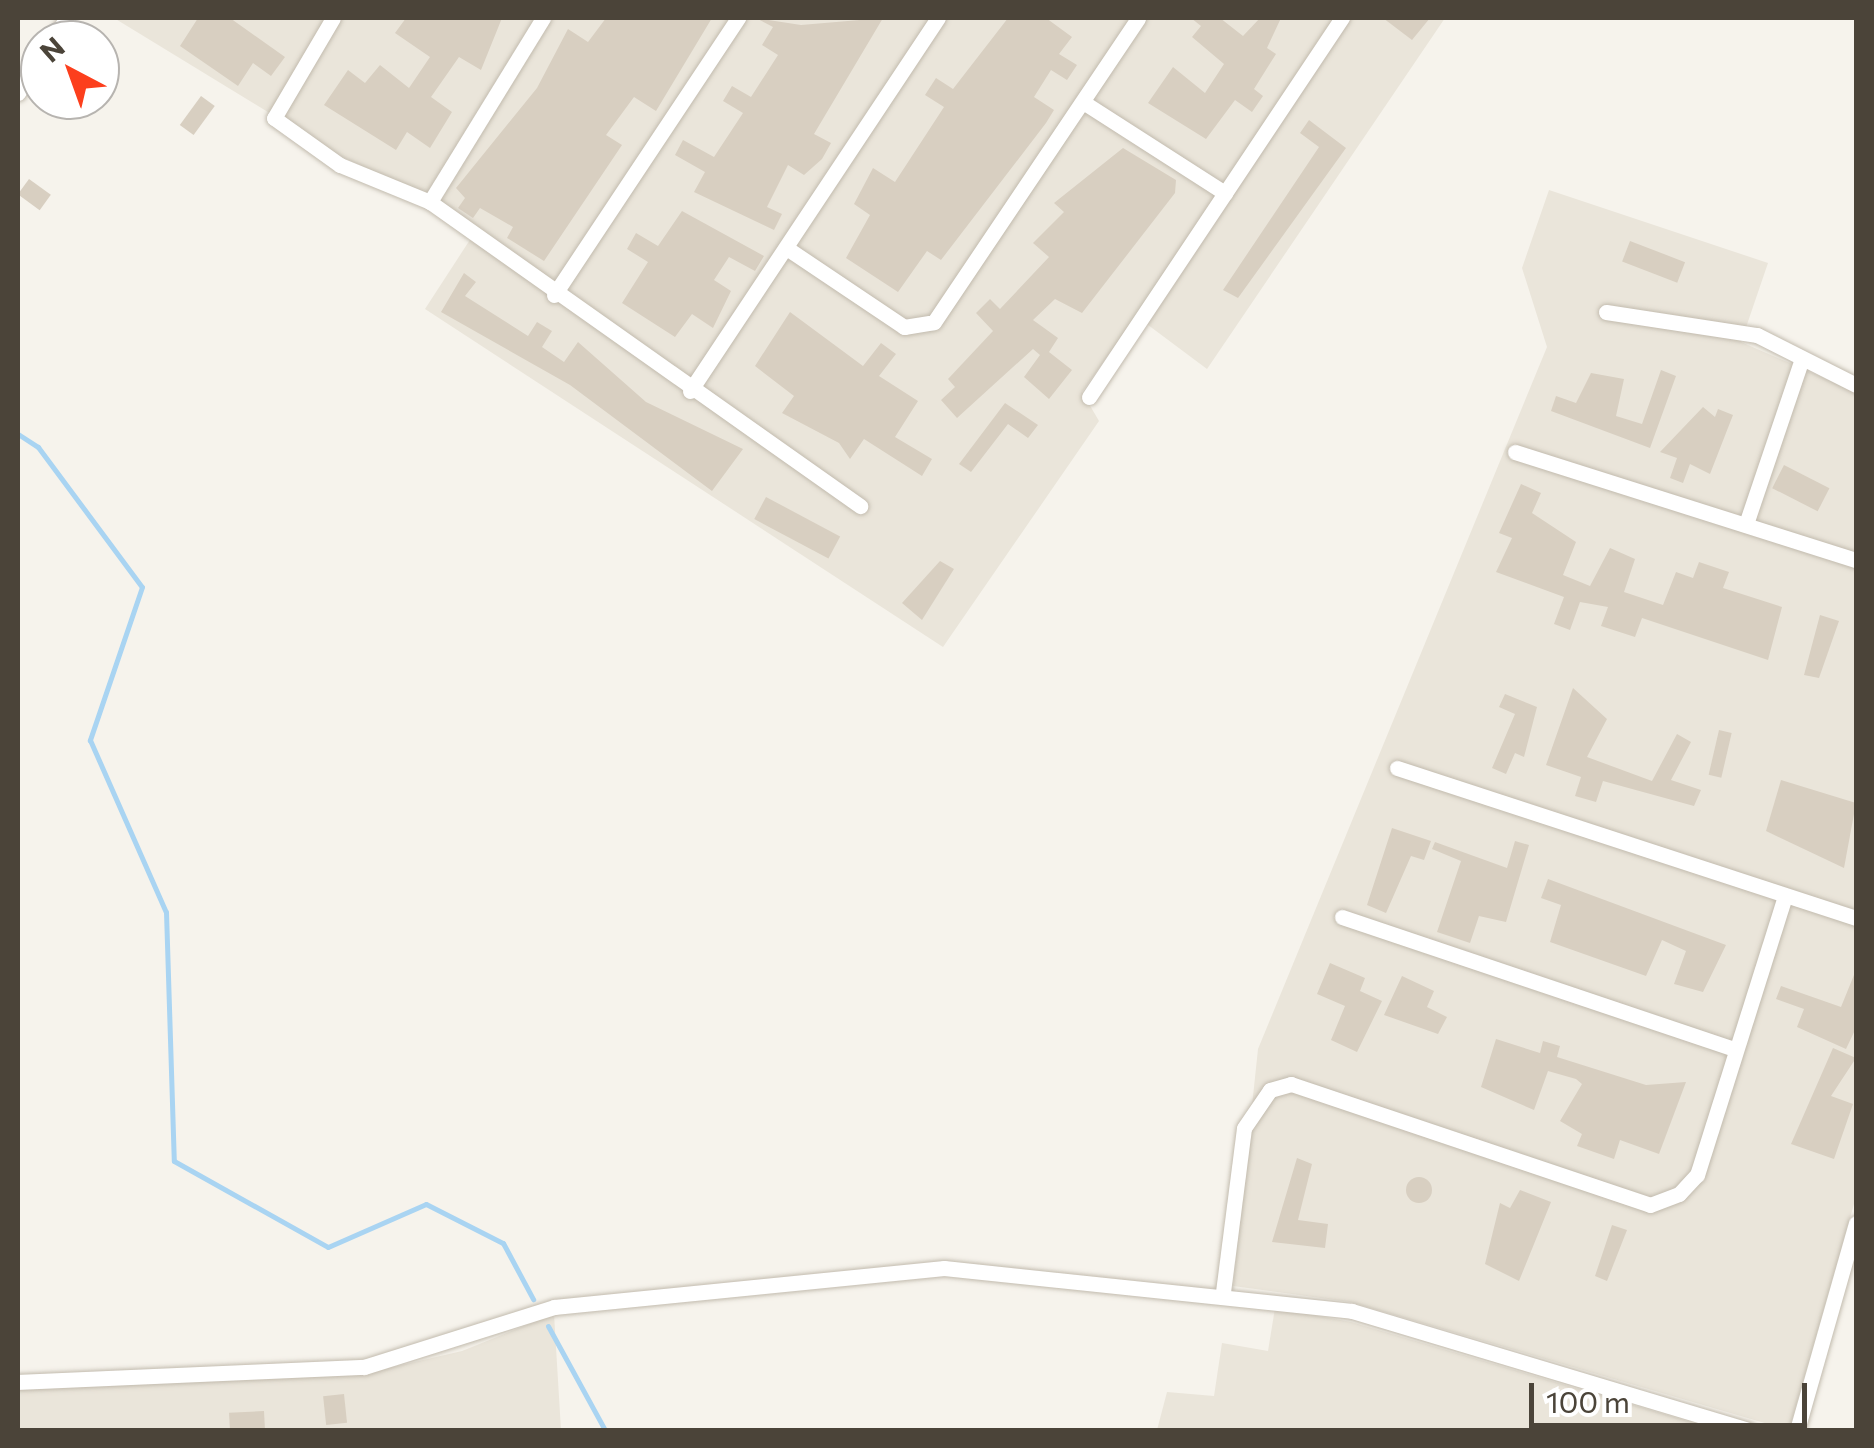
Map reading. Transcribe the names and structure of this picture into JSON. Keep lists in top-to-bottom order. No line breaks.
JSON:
{"scale_bar":"100 m","north":"top left"}
